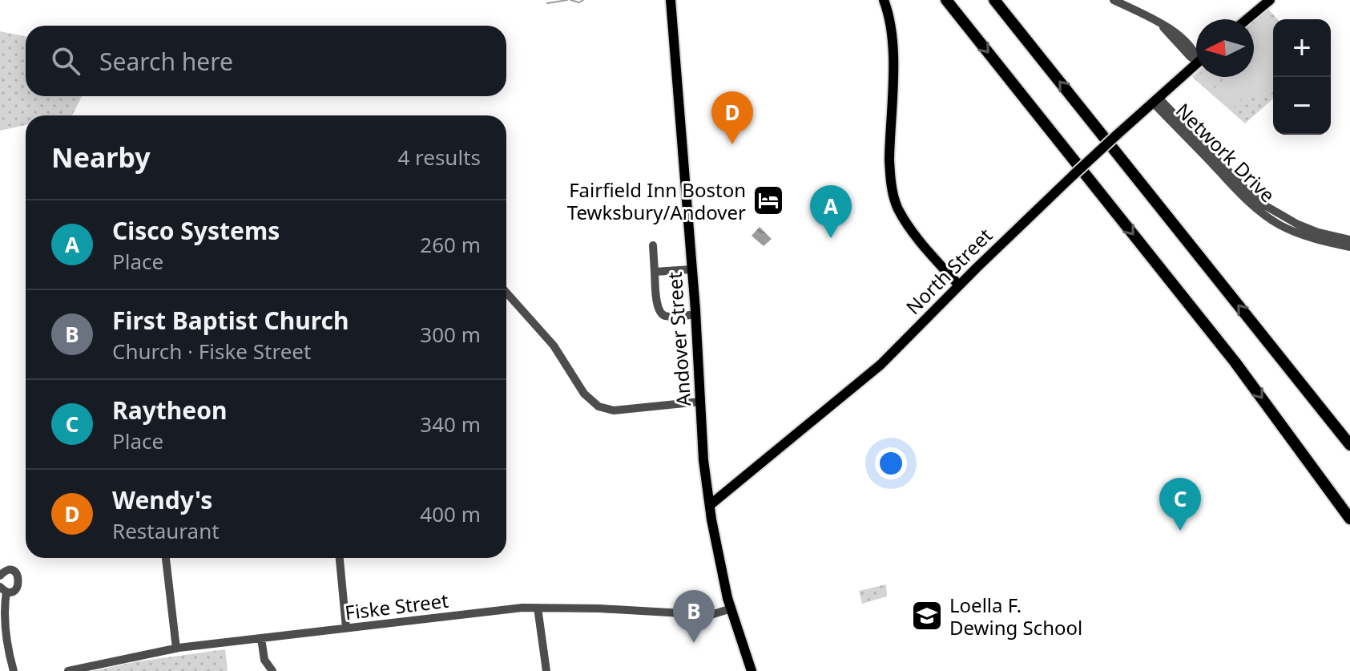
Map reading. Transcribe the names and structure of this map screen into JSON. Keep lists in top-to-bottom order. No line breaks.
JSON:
{"streets":{"main road":["North Street","Andover Street"],"street":["Network Drive","Fiske Street"]},"crossings":[["Network Drive","North Street"],["North Street","Andover Street"],["Andover Street","Fiske Street"]],"places":{"hotel":["Fairfield Inn Boston Tewksbury/Andover"],"school or university":["Loella F. Dewing School"]},"north":"left","page":{"map_buttons":["+","−"],"search":"Search here","pins":["D","A","C","B"],"heading":["Nearby","4 results"],"list":[{"mark":"A","name":"Cisco Systems","note":"Place","value":"260 m"},{"mark":"B","name":"First Baptist Church","note":"Church · Fiske Street","value":"300 m"},{"mark":"C","name":"Raytheon","note":"Place","value":"340 m"},{"mark":"D","name":"Wendy's","note":"Restaurant","value":"400 m"}]}}
